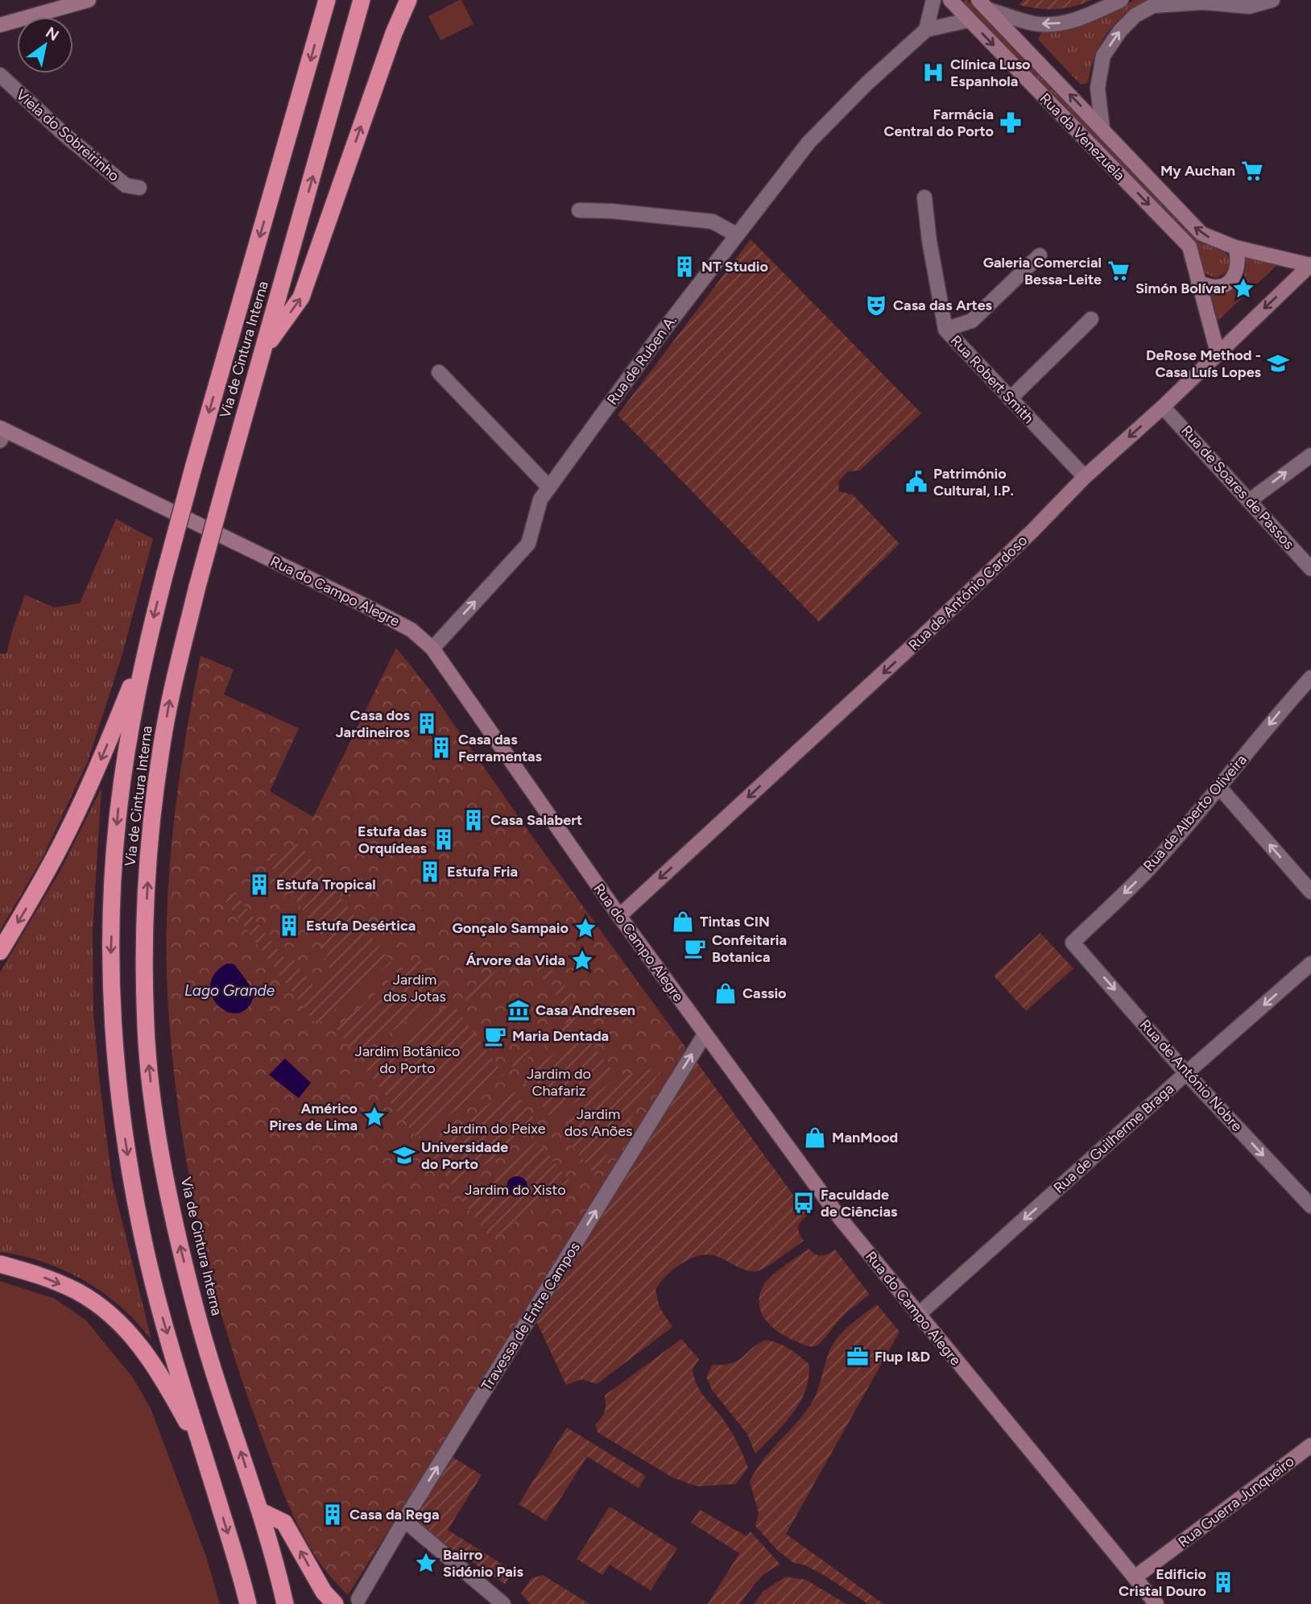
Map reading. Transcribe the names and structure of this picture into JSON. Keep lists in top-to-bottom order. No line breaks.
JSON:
{"streets":{"highway":["Via de Cintura Interna"],"street":["Viela do Sobreirinho","Rua da Venezuela","Rua de Ruben A.","Rua Robert Smith","Rua de Soares de Passos","Rua do Campo Alegre","Rua de António Cardoso","Rua de Alberto Oliveira","Rua de António Nobre","Rua de Guilherme Braga","Travessa de Entre Campos","Rua Guerra Junqueiro"]},"crossings":[["Rua da Venezuela","Rua de Ruben A."],["Rua da Venezuela","Rua de António Cardoso"],["Rua de Ruben A.","Rua do Campo Alegre"],["Rua Robert Smith","Rua de António Cardoso"],["Rua de Soares de Passos","Rua de António Cardoso"],["Rua do Campo Alegre","Rua de António Cardoso"],["Rua do Campo Alegre","Rua de Guilherme Braga"],["Rua do Campo Alegre","Travessa de Entre Campos"],["Rua do Campo Alegre","Rua Guerra Junqueiro"],["Rua de Alberto Oliveira","Rua de António Nobre"],["Rua de António Nobre","Rua de Guilherme Braga"]],"one_way":["Rua de António Cardoso","Rua de Alberto Oliveira","Rua de António Nobre","Rua de Guilherme Braga","Travessa de Entre Campos"],"water":["Lago Grande"],"parks":["Jardim dos Jotas","Jardim Botânico do Porto","Jardim do Chafariz","Jardim dos Anões","Jardim do Peixe","Jardim do Xisto"],"places":{"hospital":["Clínica Luso Espanhola"],"pharmacy":["Farmácia Central do Porto"],"supermarket":["My Auchan","Galeria Comercial Bessa-Leite"],"building":["NT Studio","Casa dos Jardineiros","Casa das Ferramentas","Casa Salabert","Estufa das Orquídeas","Estufa Fria","Estufa Tropical","Estufa Desértica","Casa da Rega","Edificio Cristal Douro"],"place":["Simón Bolívar","Gonçalo Sampaio","Árvore da Vida","Américo Pires de Lima","Bairro Sidónio Pais"],"theatre":["Casa das Artes"],"school or university":["DeRose Method - Casa Luís Lopes","Universidade do Porto"],"public building":["Património Cultural, I.P."],"shop":["Tintas CIN","Cassio","ManMood"],"cafe":["Confeitaria Botanica","Maria Dentada"],"museum":["Casa Andresen"],"bus stop":["Faculdade de Ciências"],"office":["Flup I&D"]},"north":"top right"}
